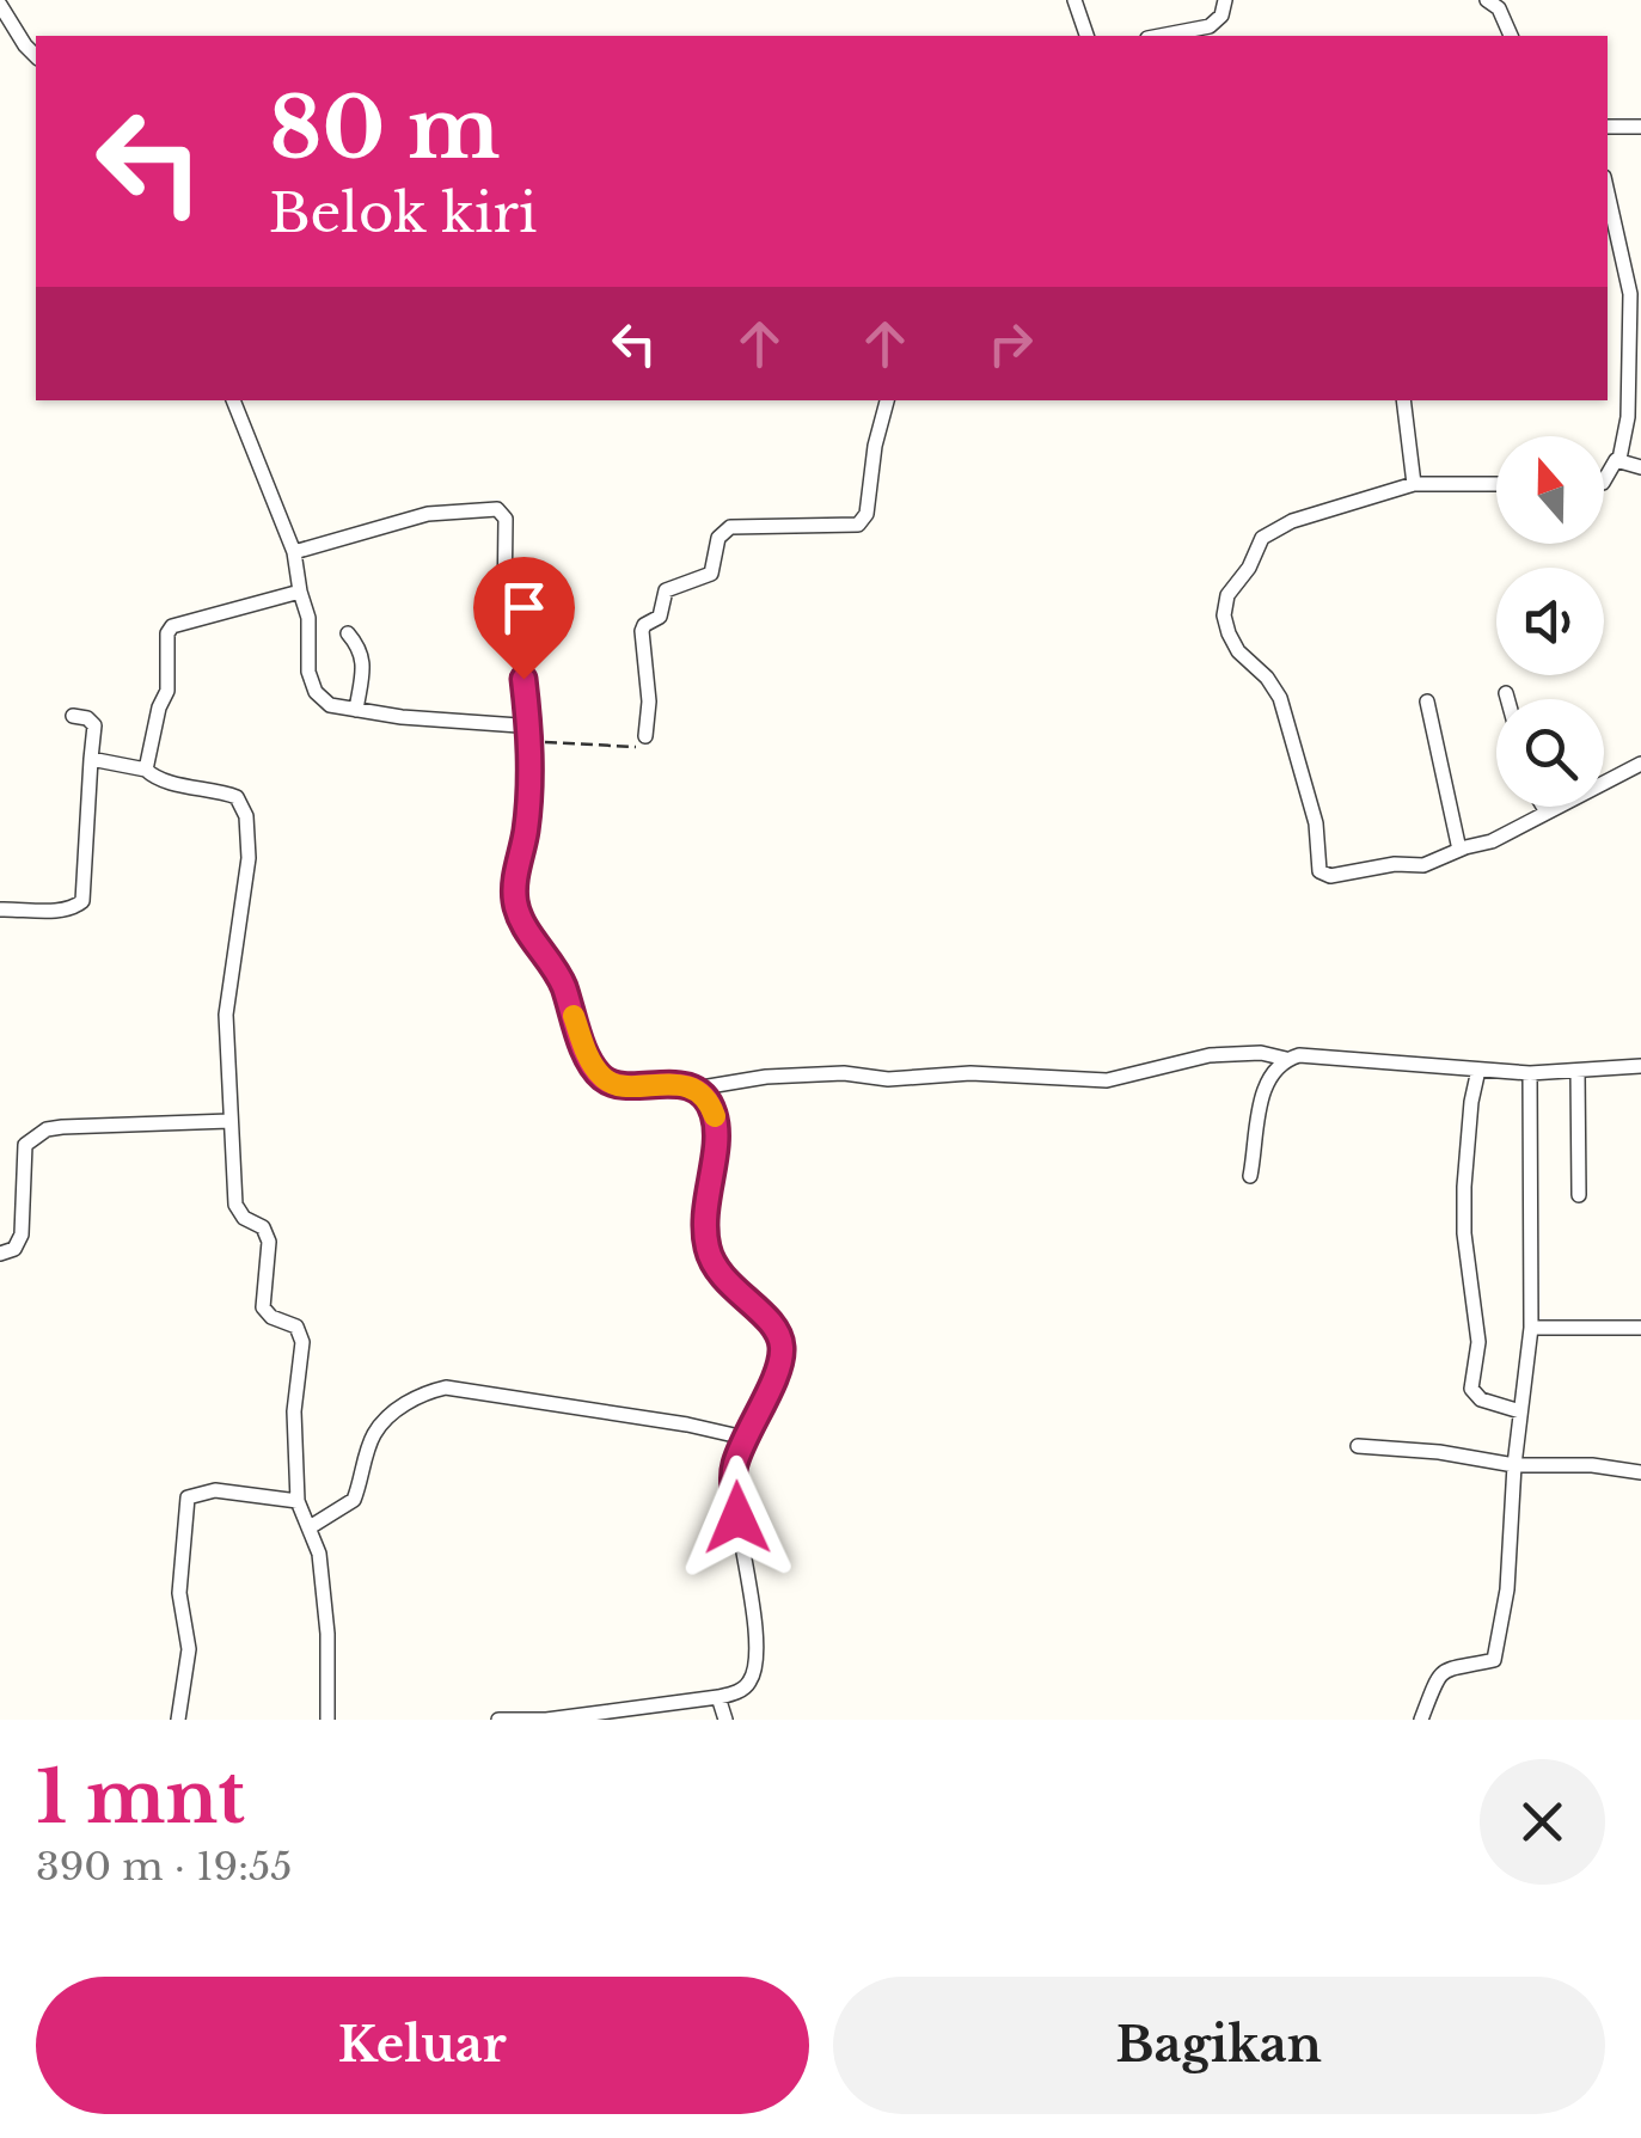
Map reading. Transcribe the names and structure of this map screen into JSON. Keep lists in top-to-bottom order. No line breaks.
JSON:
{"north":"top","page":{"turn":["80 m","Belok kiri"],"heading":["1 mnt","390 m · 19:55"],"buttons":["Keluar","Bagikan"]}}
